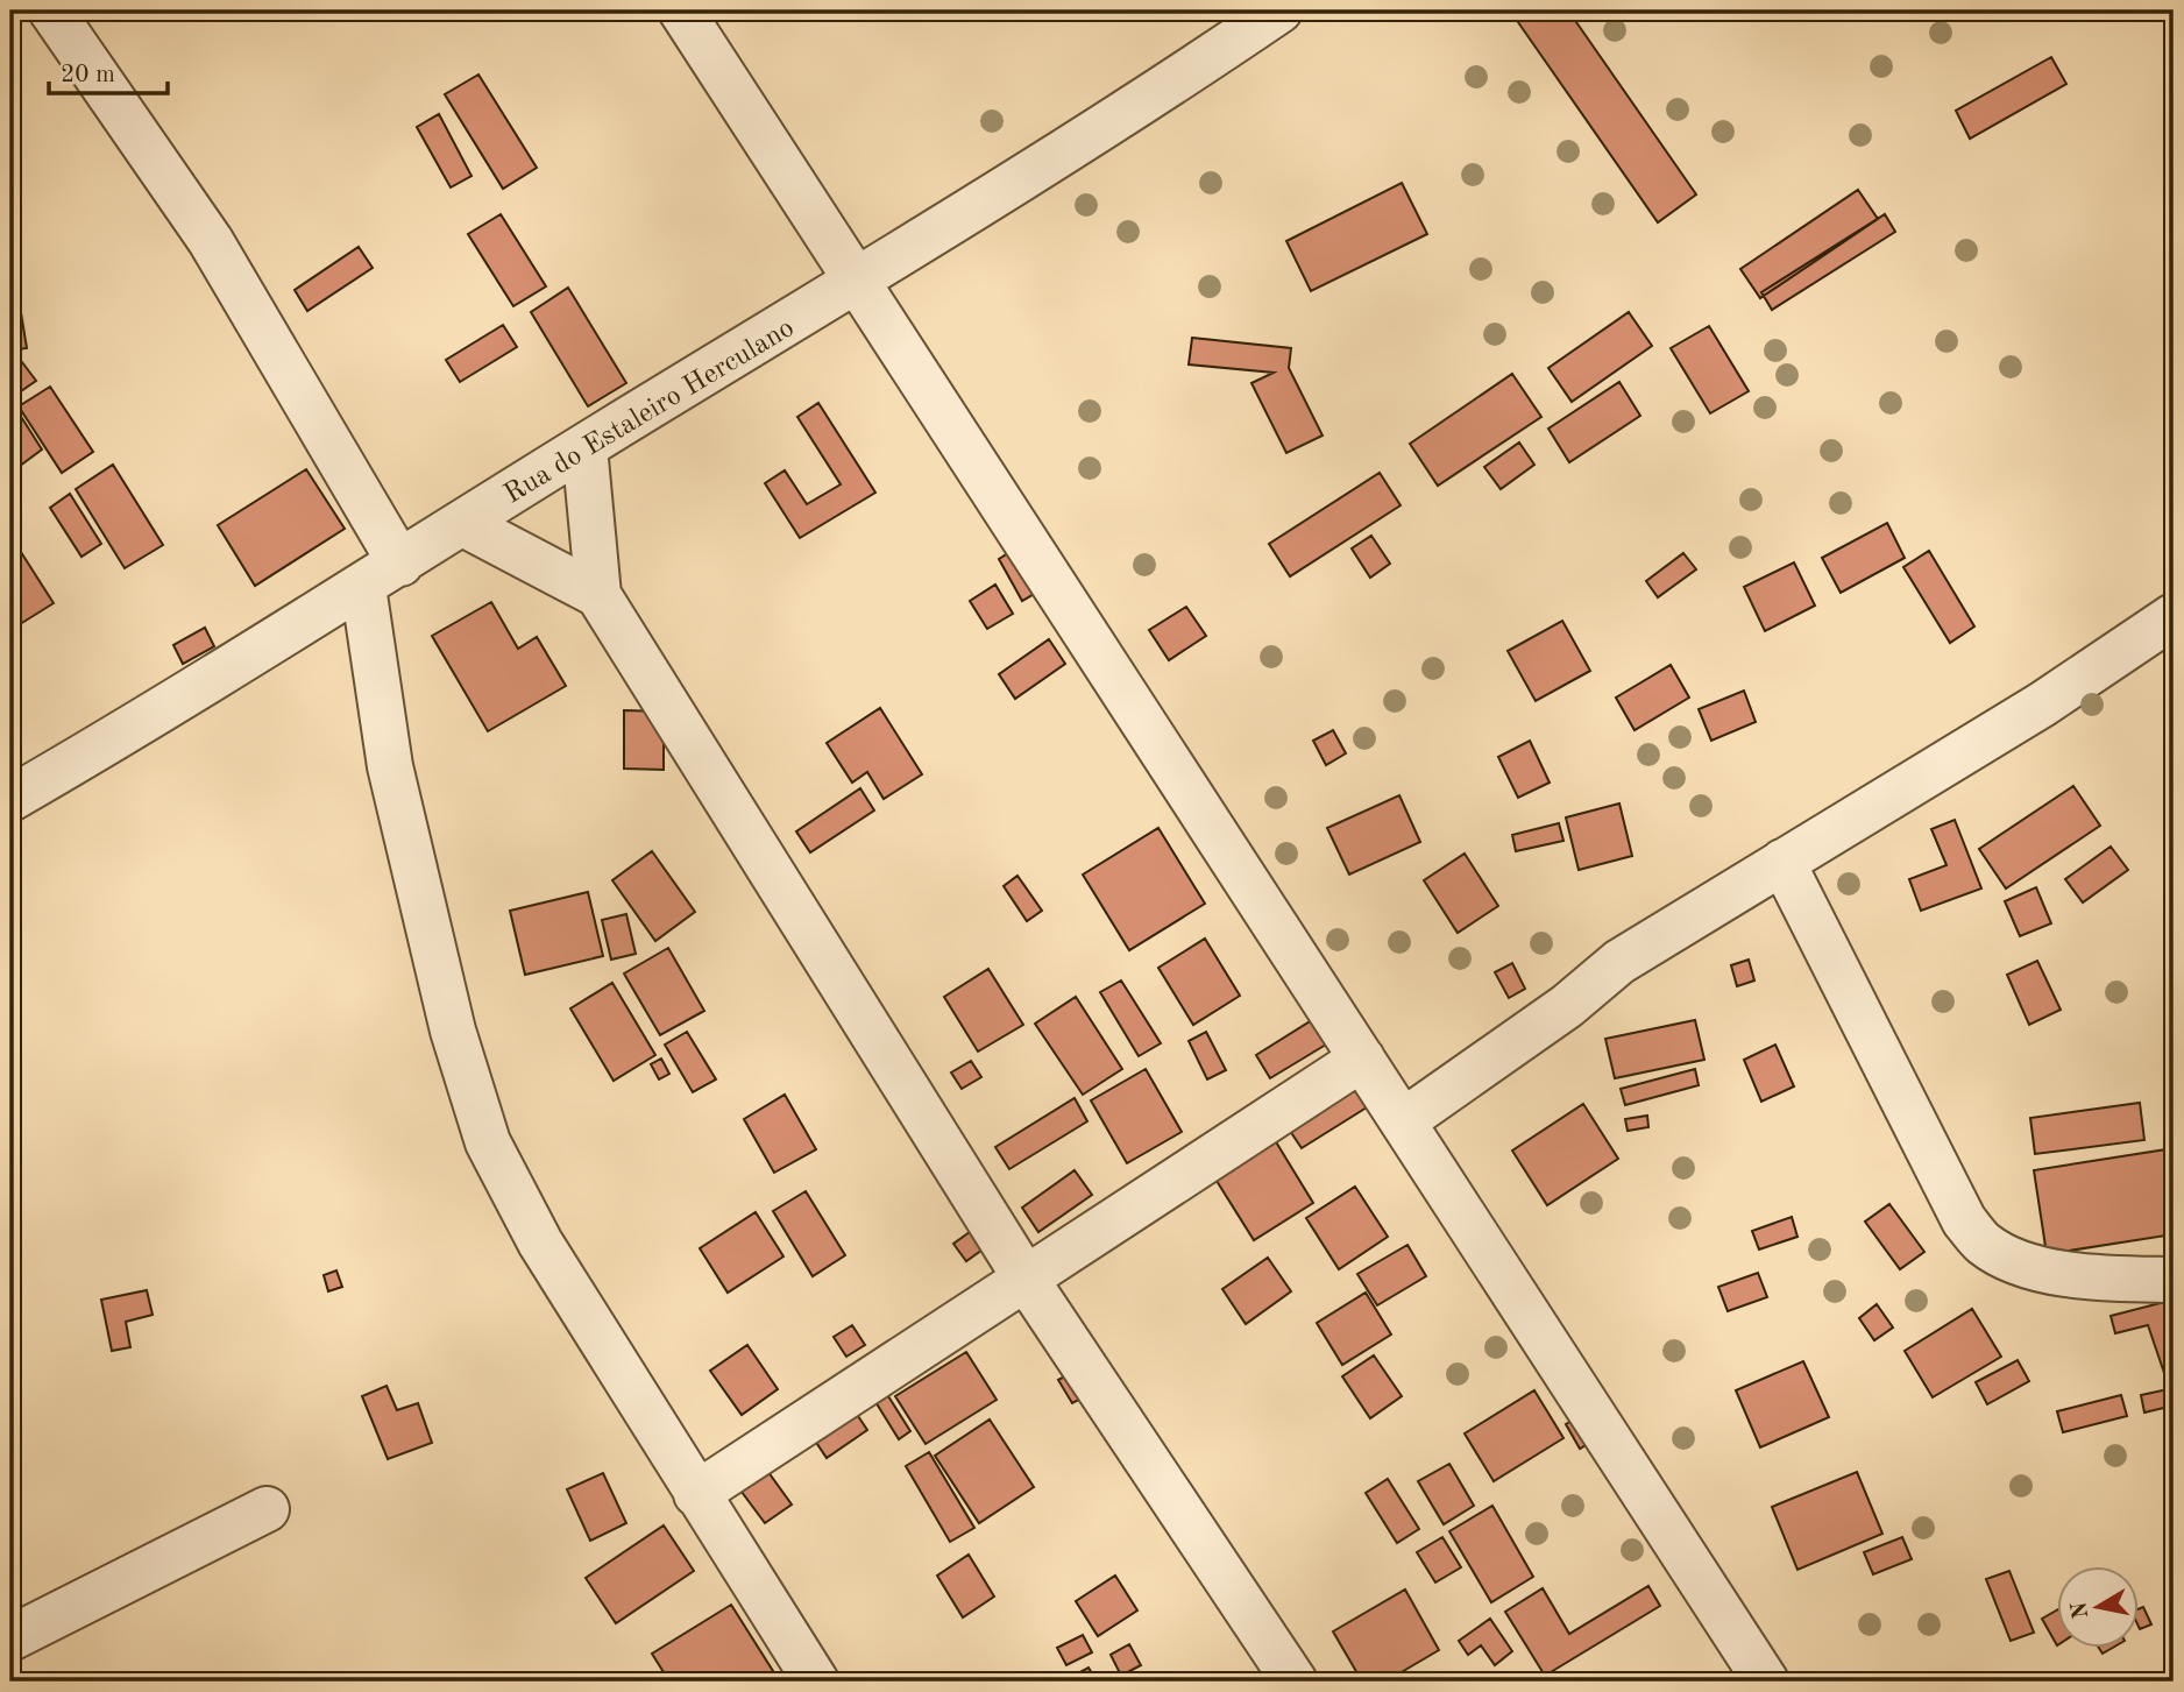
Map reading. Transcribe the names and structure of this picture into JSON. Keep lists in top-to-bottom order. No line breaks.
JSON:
{"streets":{"street":["Rua do Estaleiro Herculano"]},"scale_bar":"20 m","north":"left"}
